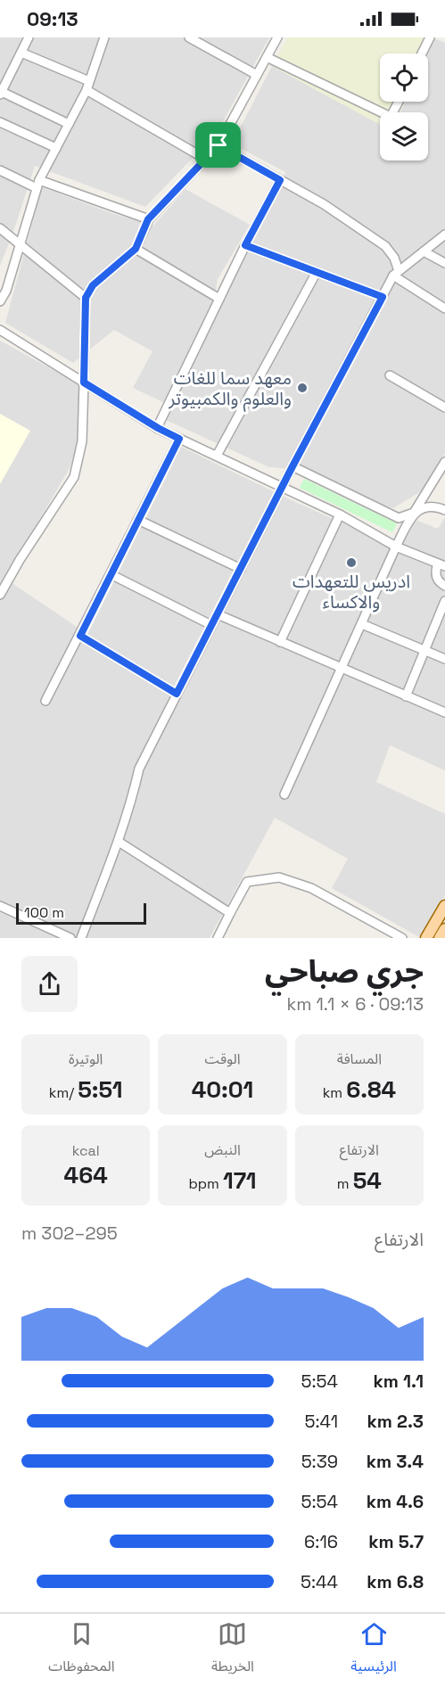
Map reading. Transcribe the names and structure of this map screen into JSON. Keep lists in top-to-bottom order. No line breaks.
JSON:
{"places":["معهد سما للغات والعلوم والكمبيوتر","ادريس للتعهدات والاكساء"],"scale_bar":"100 m","page":{"status":"09:13","scale":"100 m","heading":["جري صباحي","09:13 · 6 × 1.1 km"],"stats":[["المسافة","6.84 km"],["الوقت","40:01"],["الوتيرة","5:51 /km"],["الارتفاع","54 m"],["النبض","171 bpm"],["kcal","464"]],"chart":["الارتفاع","295–302 m"],"list":[{"name":"1.1 km","note":"5:54"},{"name":"2.3 km","note":"5:41"},{"name":"3.4 km","note":"5:39"},{"name":"4.6 km","note":"5:54"},{"name":"5.7 km","note":"6:16"},{"name":"6.8 km","note":"5:44"}],"tabs":["الرئيسية","الخريطة","المحفوظات"]}}
